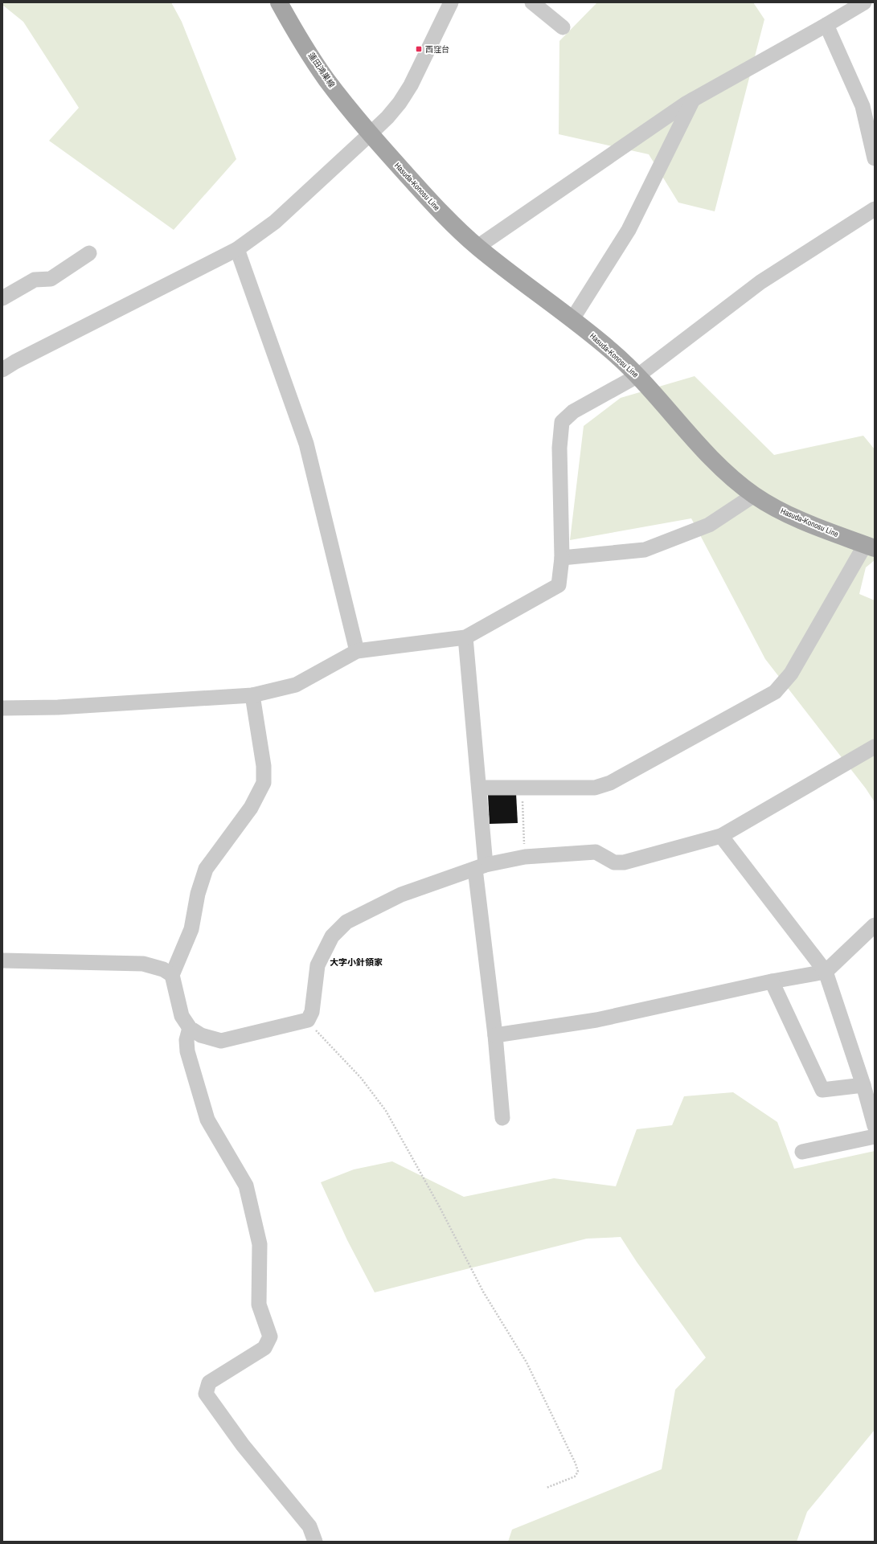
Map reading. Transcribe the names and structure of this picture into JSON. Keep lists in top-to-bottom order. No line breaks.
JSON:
{"streets":{"main road":["蓮田鴻巣線","Hasuda-Konosu Line"]},"crossings":[["蓮田鴻巣線","Hasuda-Konosu Line"]],"districts":["大字小針領家"],"places":{"transit":["西窪台"]}}
